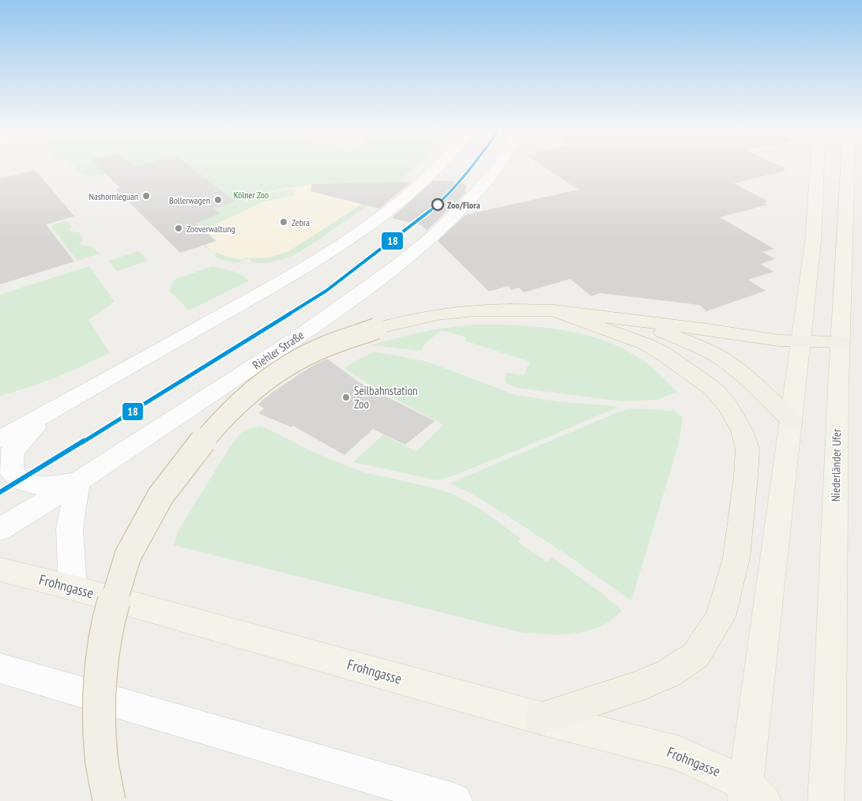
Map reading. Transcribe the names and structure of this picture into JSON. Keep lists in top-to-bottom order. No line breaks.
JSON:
{"streets":{"main road":["Riehler Straße","Niederländer Ufer","Frohngasse"]},"parks":["Kölner Zoo"],"places":["Nashornleguan","Bollerwagen","Zoo/Flora","Zebra","Zooverwaltung","Seilbahnstation Zoo"],"lines":["transit line 18"]}
